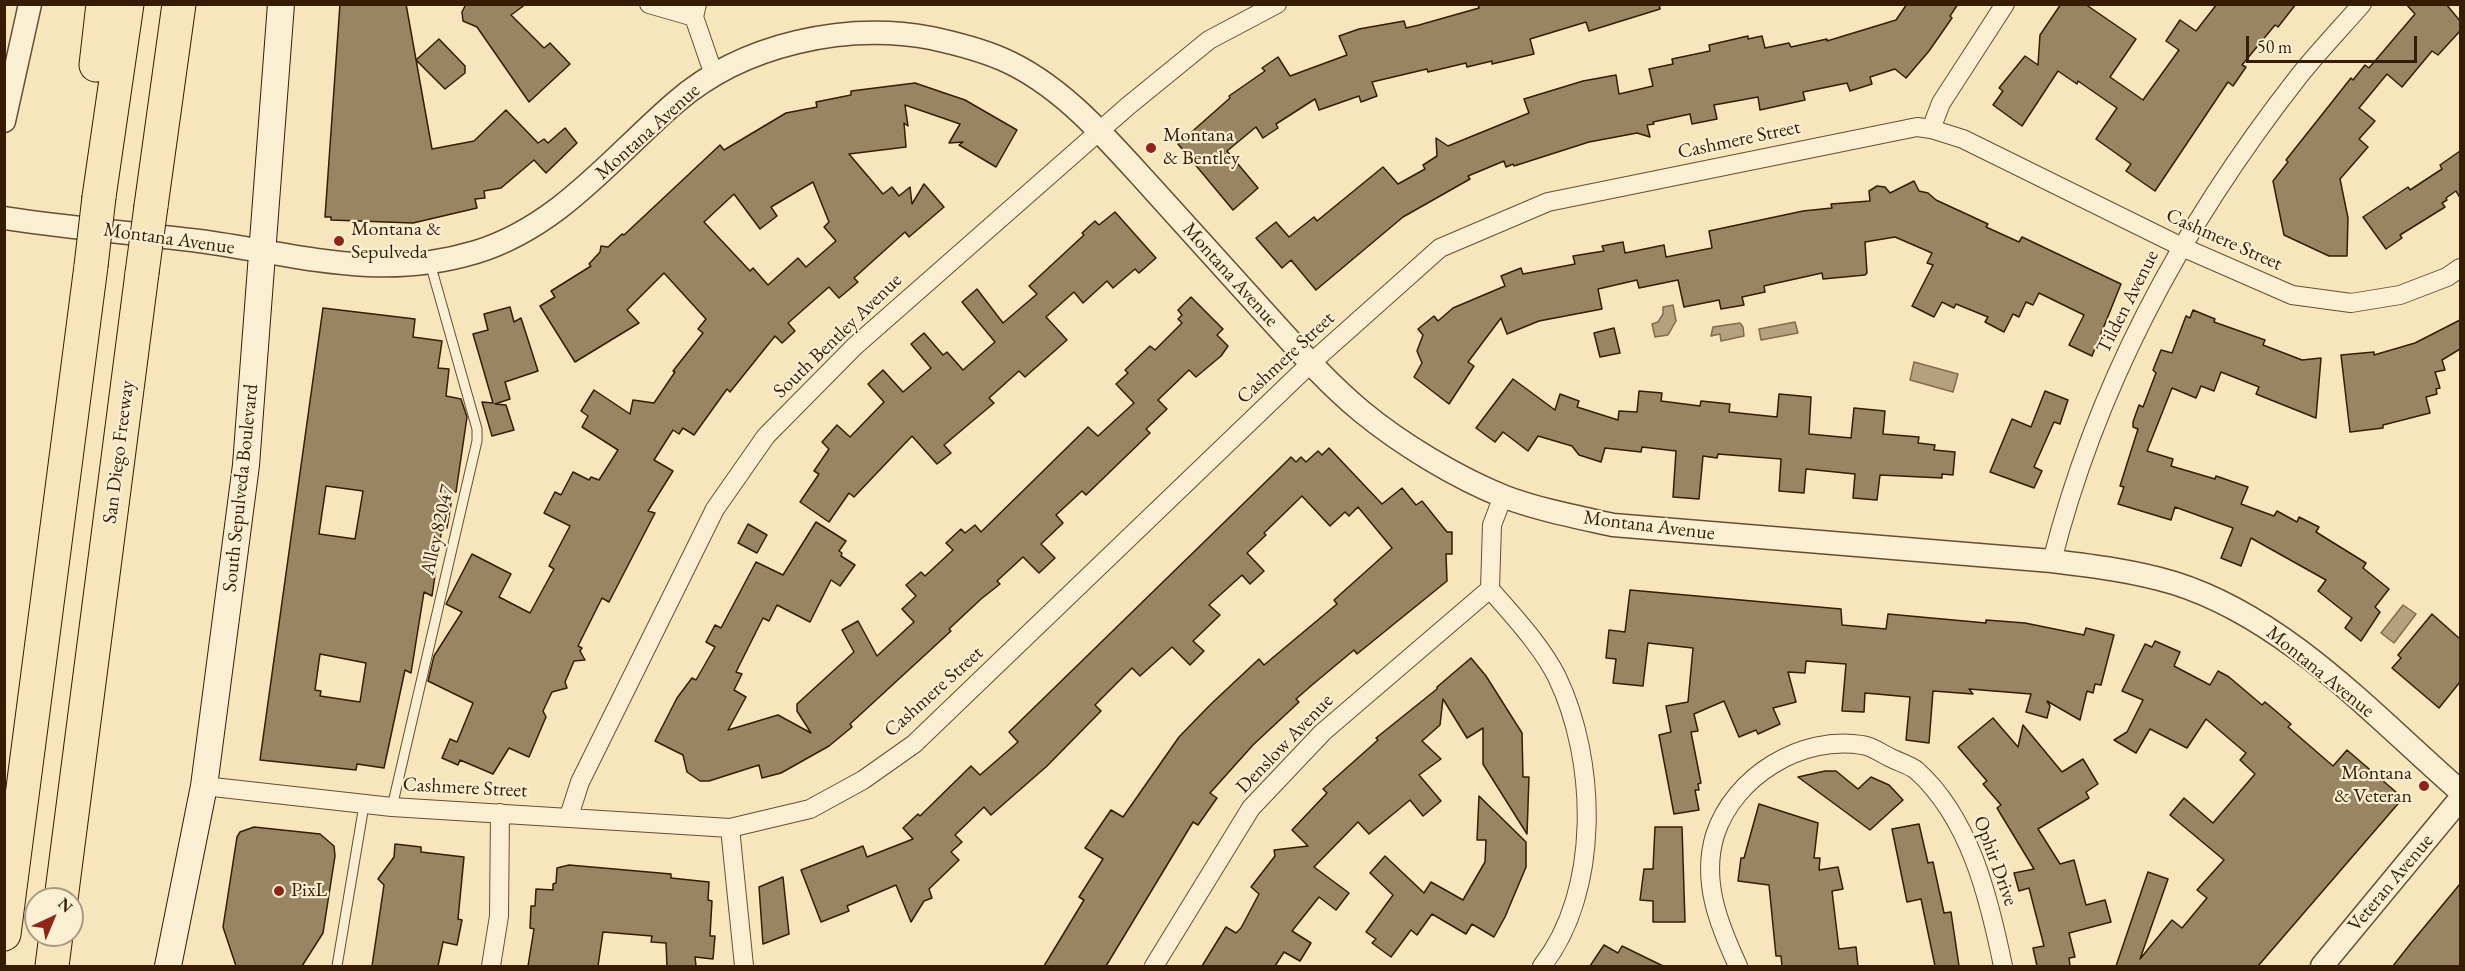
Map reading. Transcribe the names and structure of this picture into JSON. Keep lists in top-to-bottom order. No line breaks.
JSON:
{"streets":{"highway":["San Diego Freeway"],"main road":["South Sepulveda Boulevard"],"street":["Montana Avenue","Cashmere Street","Tilden Avenue","South Bentley Avenue","Denslow Avenue","Ophir Drive","Veteran Avenue"],"lane":["Alley 82047"]},"crossings":[["Montana Avenue","Cashmere Street"],["Montana Avenue","Tilden Avenue"],["Montana Avenue","South Bentley Avenue"],["Montana Avenue","South Sepulveda Boulevard"],["Montana Avenue","Alley 82047"],["Cashmere Street","Tilden Avenue"],["Cashmere Street","South Bentley Avenue"],["Cashmere Street","South Sepulveda Boulevard"],["Cashmere Street","Alley 82047"]],"places":["Montana & Bentley","Montana & Sepulveda","Montana & Veteran","PixL"],"scale_bar":"50 m","north":"top right"}
